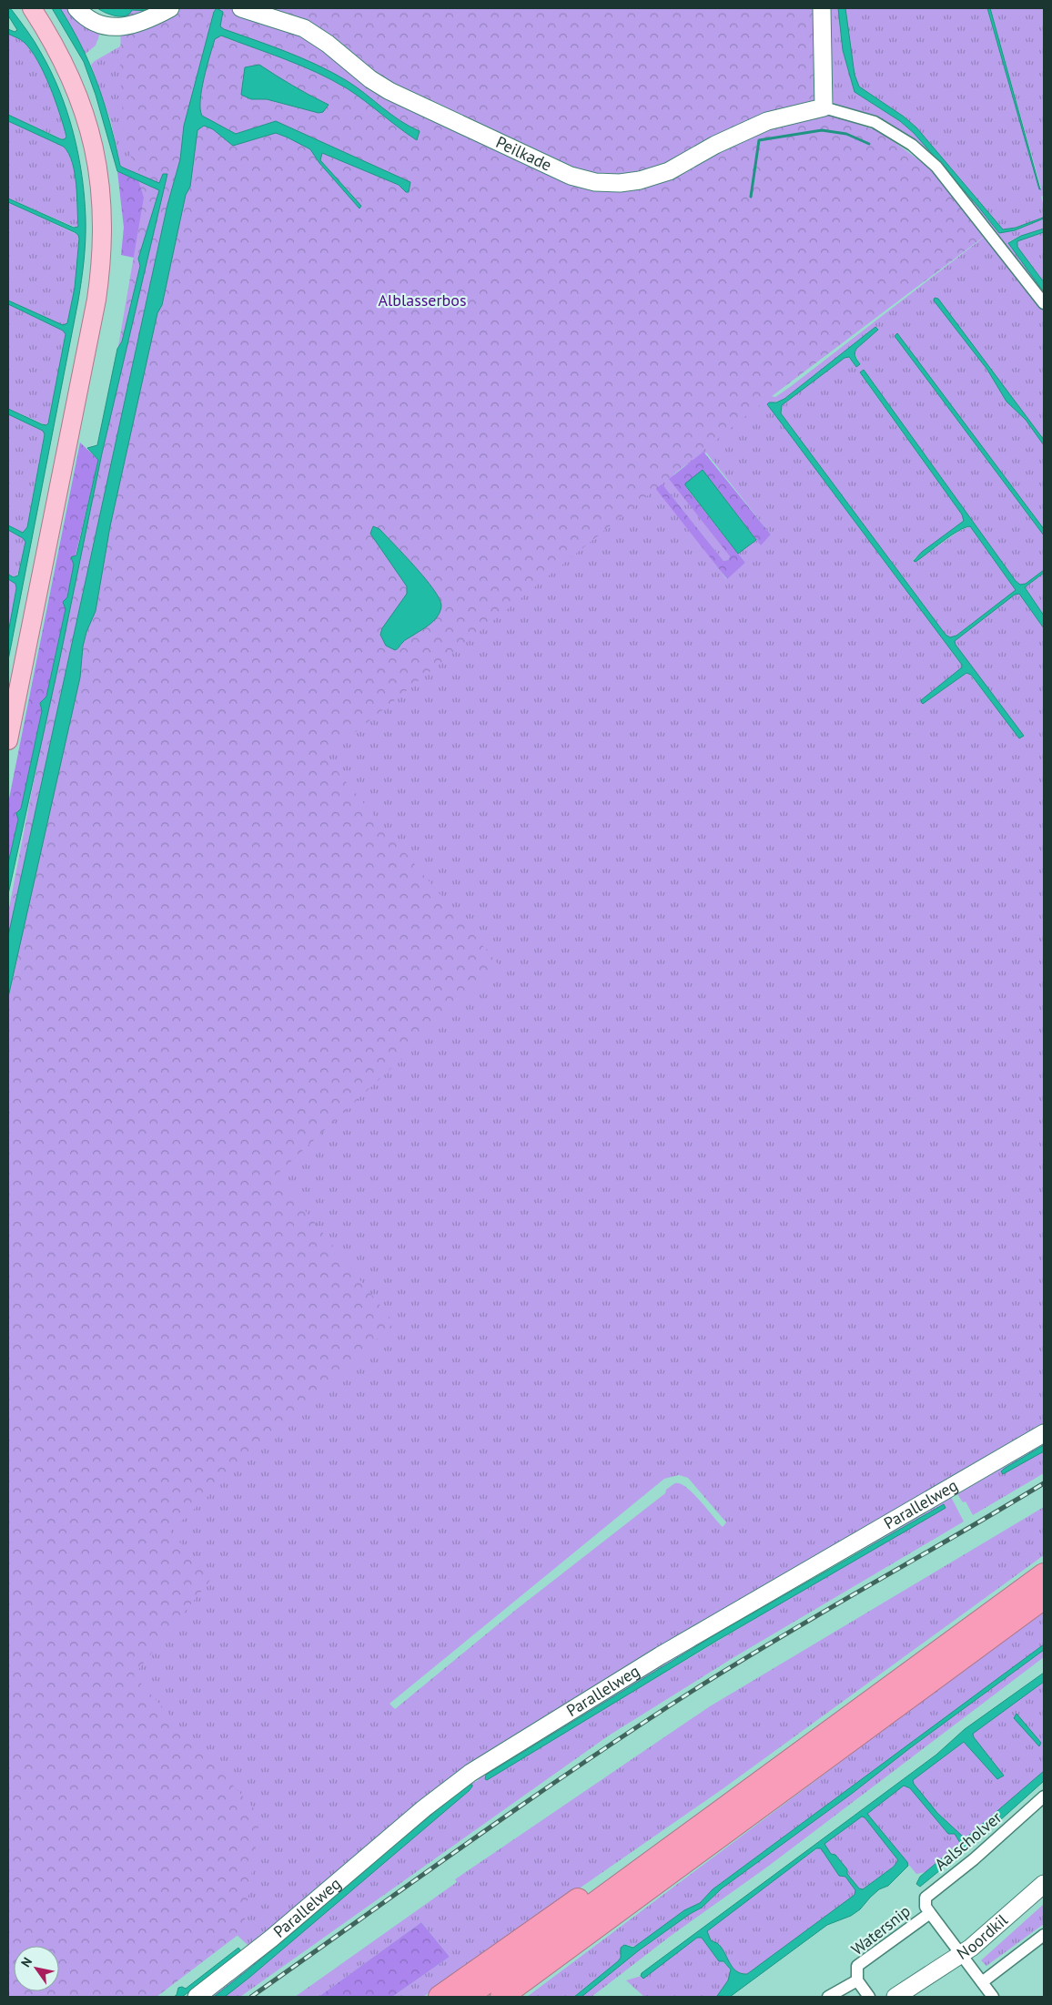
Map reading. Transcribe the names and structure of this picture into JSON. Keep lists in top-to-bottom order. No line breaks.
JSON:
{"streets":{"street":["Peilkade","Parallelweg","Aalscholver","Watersnip","Noordkil"]},"crossings":[["Aalscholver","Watersnip"],["Watersnip","Noordkil"]],"parks":["Alblasserbos"],"north":"top left"}
